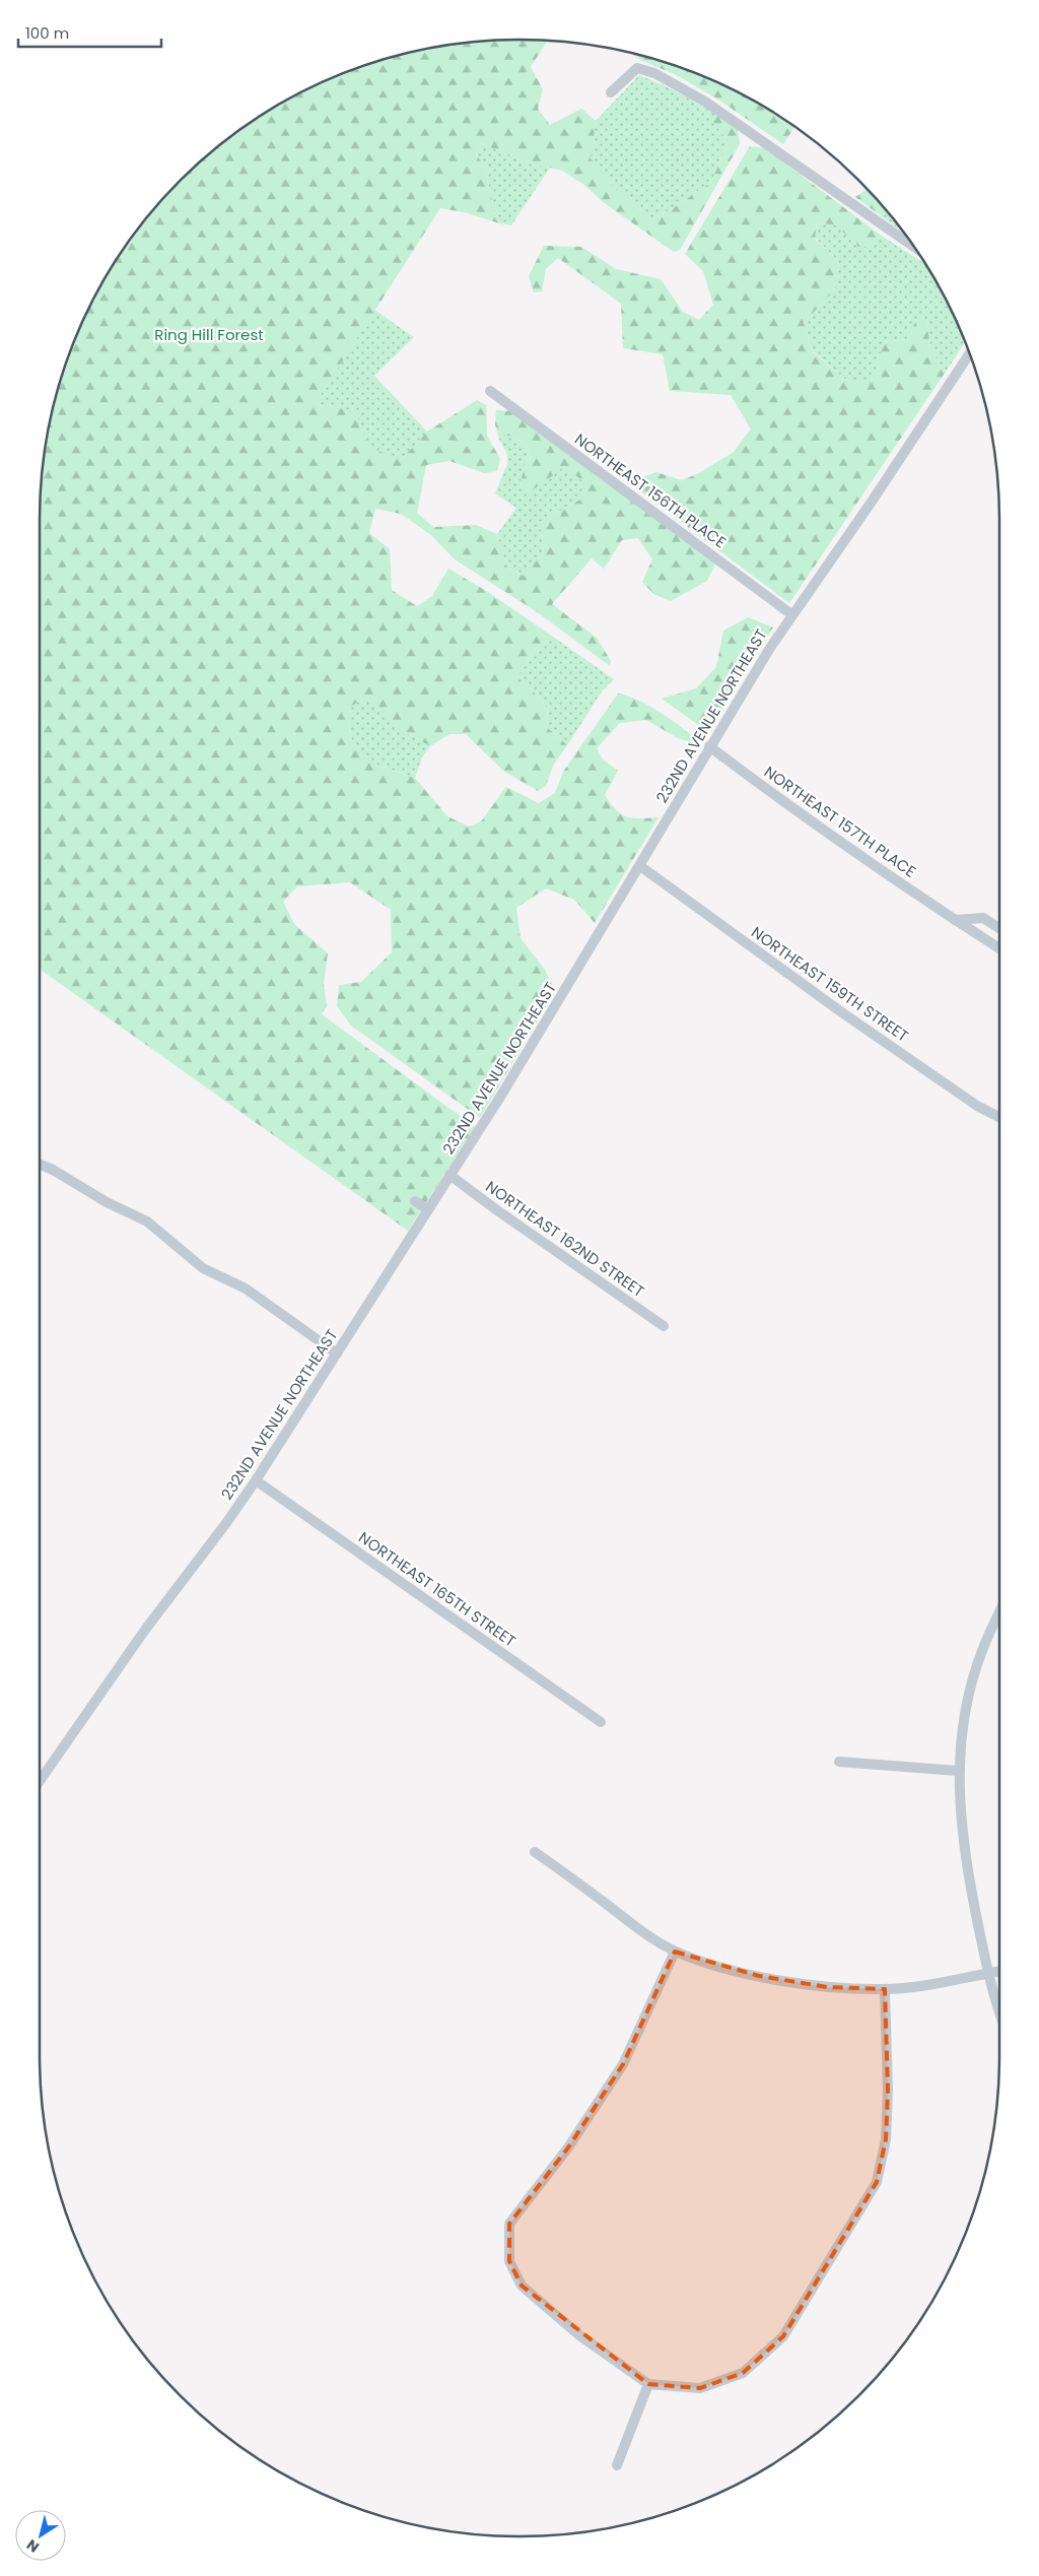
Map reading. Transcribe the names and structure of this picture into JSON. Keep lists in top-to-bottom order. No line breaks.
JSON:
{"streets":{"street":["NORTHEAST 156TH PLACE","232ND AVENUE NORTHEAST","NORTHEAST 157TH PLACE","NORTHEAST 159TH STREET","NORTHEAST 162ND STREET","NORTHEAST 165TH STREET"]},"crossings":[["NORTHEAST 156TH PLACE","232ND AVENUE NORTHEAST"],["232ND AVENUE NORTHEAST","NORTHEAST 157TH PLACE"],["232ND AVENUE NORTHEAST","NORTHEAST 159TH STREET"],["232ND AVENUE NORTHEAST","NORTHEAST 162ND STREET"],["232ND AVENUE NORTHEAST","NORTHEAST 165TH STREET"]],"parks":["Ring Hill Forest"],"scale_bar":"100 m","north":"bottom left"}
